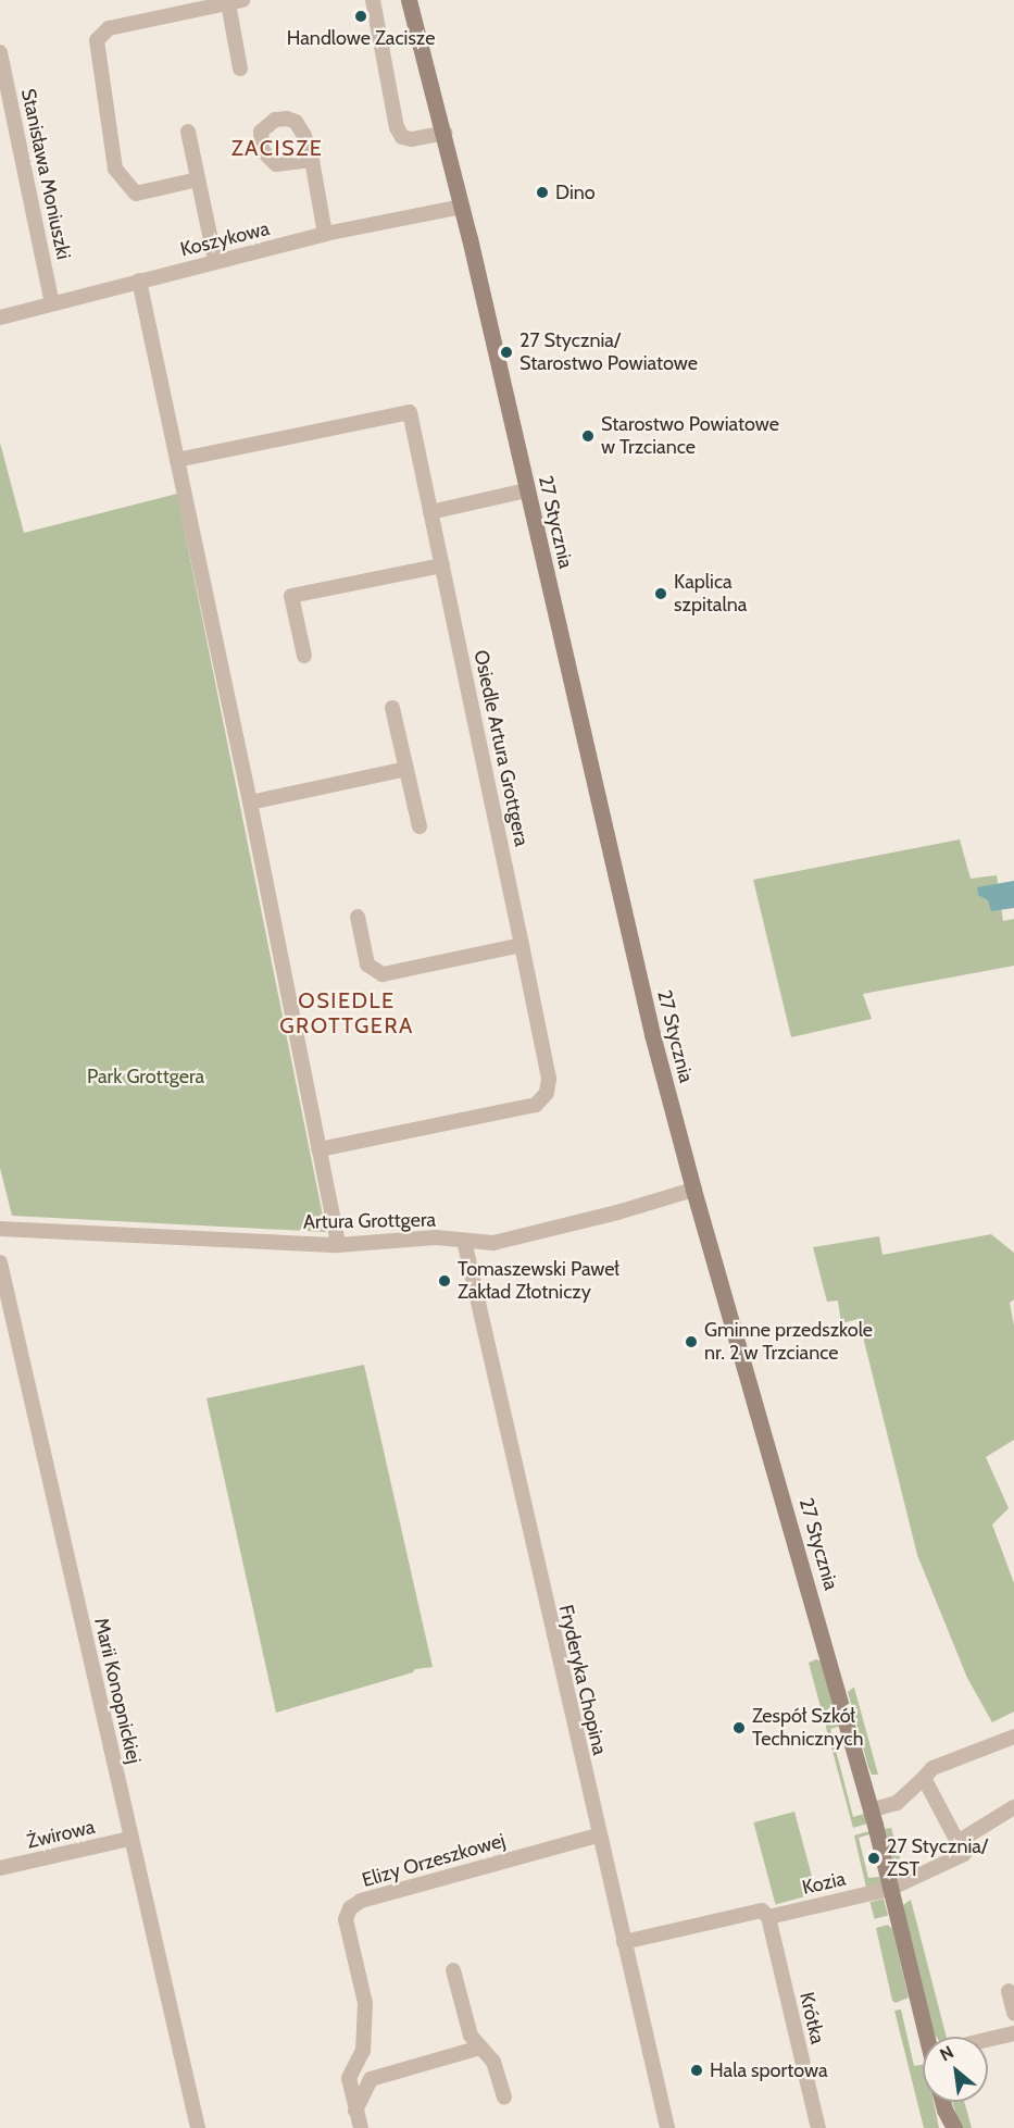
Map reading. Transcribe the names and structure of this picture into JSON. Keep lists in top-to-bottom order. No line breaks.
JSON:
{"streets":{"main road":["27 Stycznia"],"street":["Stanisława Moniuszki","Koszykowa","Osiedle Artura Grottgera","Artura Grottgera","Fryderyka Chopina","Marii Konopnickiej","Żwirowa","Elizy Orzeszkowej","Kozia","Krótka"]},"crossings":[["Stanisława Moniuszki","Koszykowa"],["Koszykowa","27 Stycznia"],["27 Stycznia","Artura Grottgera"],["27 Stycznia","Kozia"],["Artura Grottgera","Fryderyka Chopina"],["Fryderyka Chopina","Elizy Orzeszkowej"],["Fryderyka Chopina","Kozia"],["Marii Konopnickiej","Żwirowa"],["Kozia","Krótka"]],"districts":["ZACISZE","OSIEDLE GROTTGERA"],"parks":["Park Grottgera"],"places":["Handlowe Zacisze","Dino","27 Stycznia/ Starostwo Powiatowe","Starostwo Powiatowe w Trzciance","Kaplica szpitalna","Tomaszewski Paweł Zakład Złotniczy","Gminne przedszkole nr. 2 w Trzciance","Zespół Szkół Technicznych","27 Stycznia/ ZST","Hala sportowa"],"north":"top left"}
